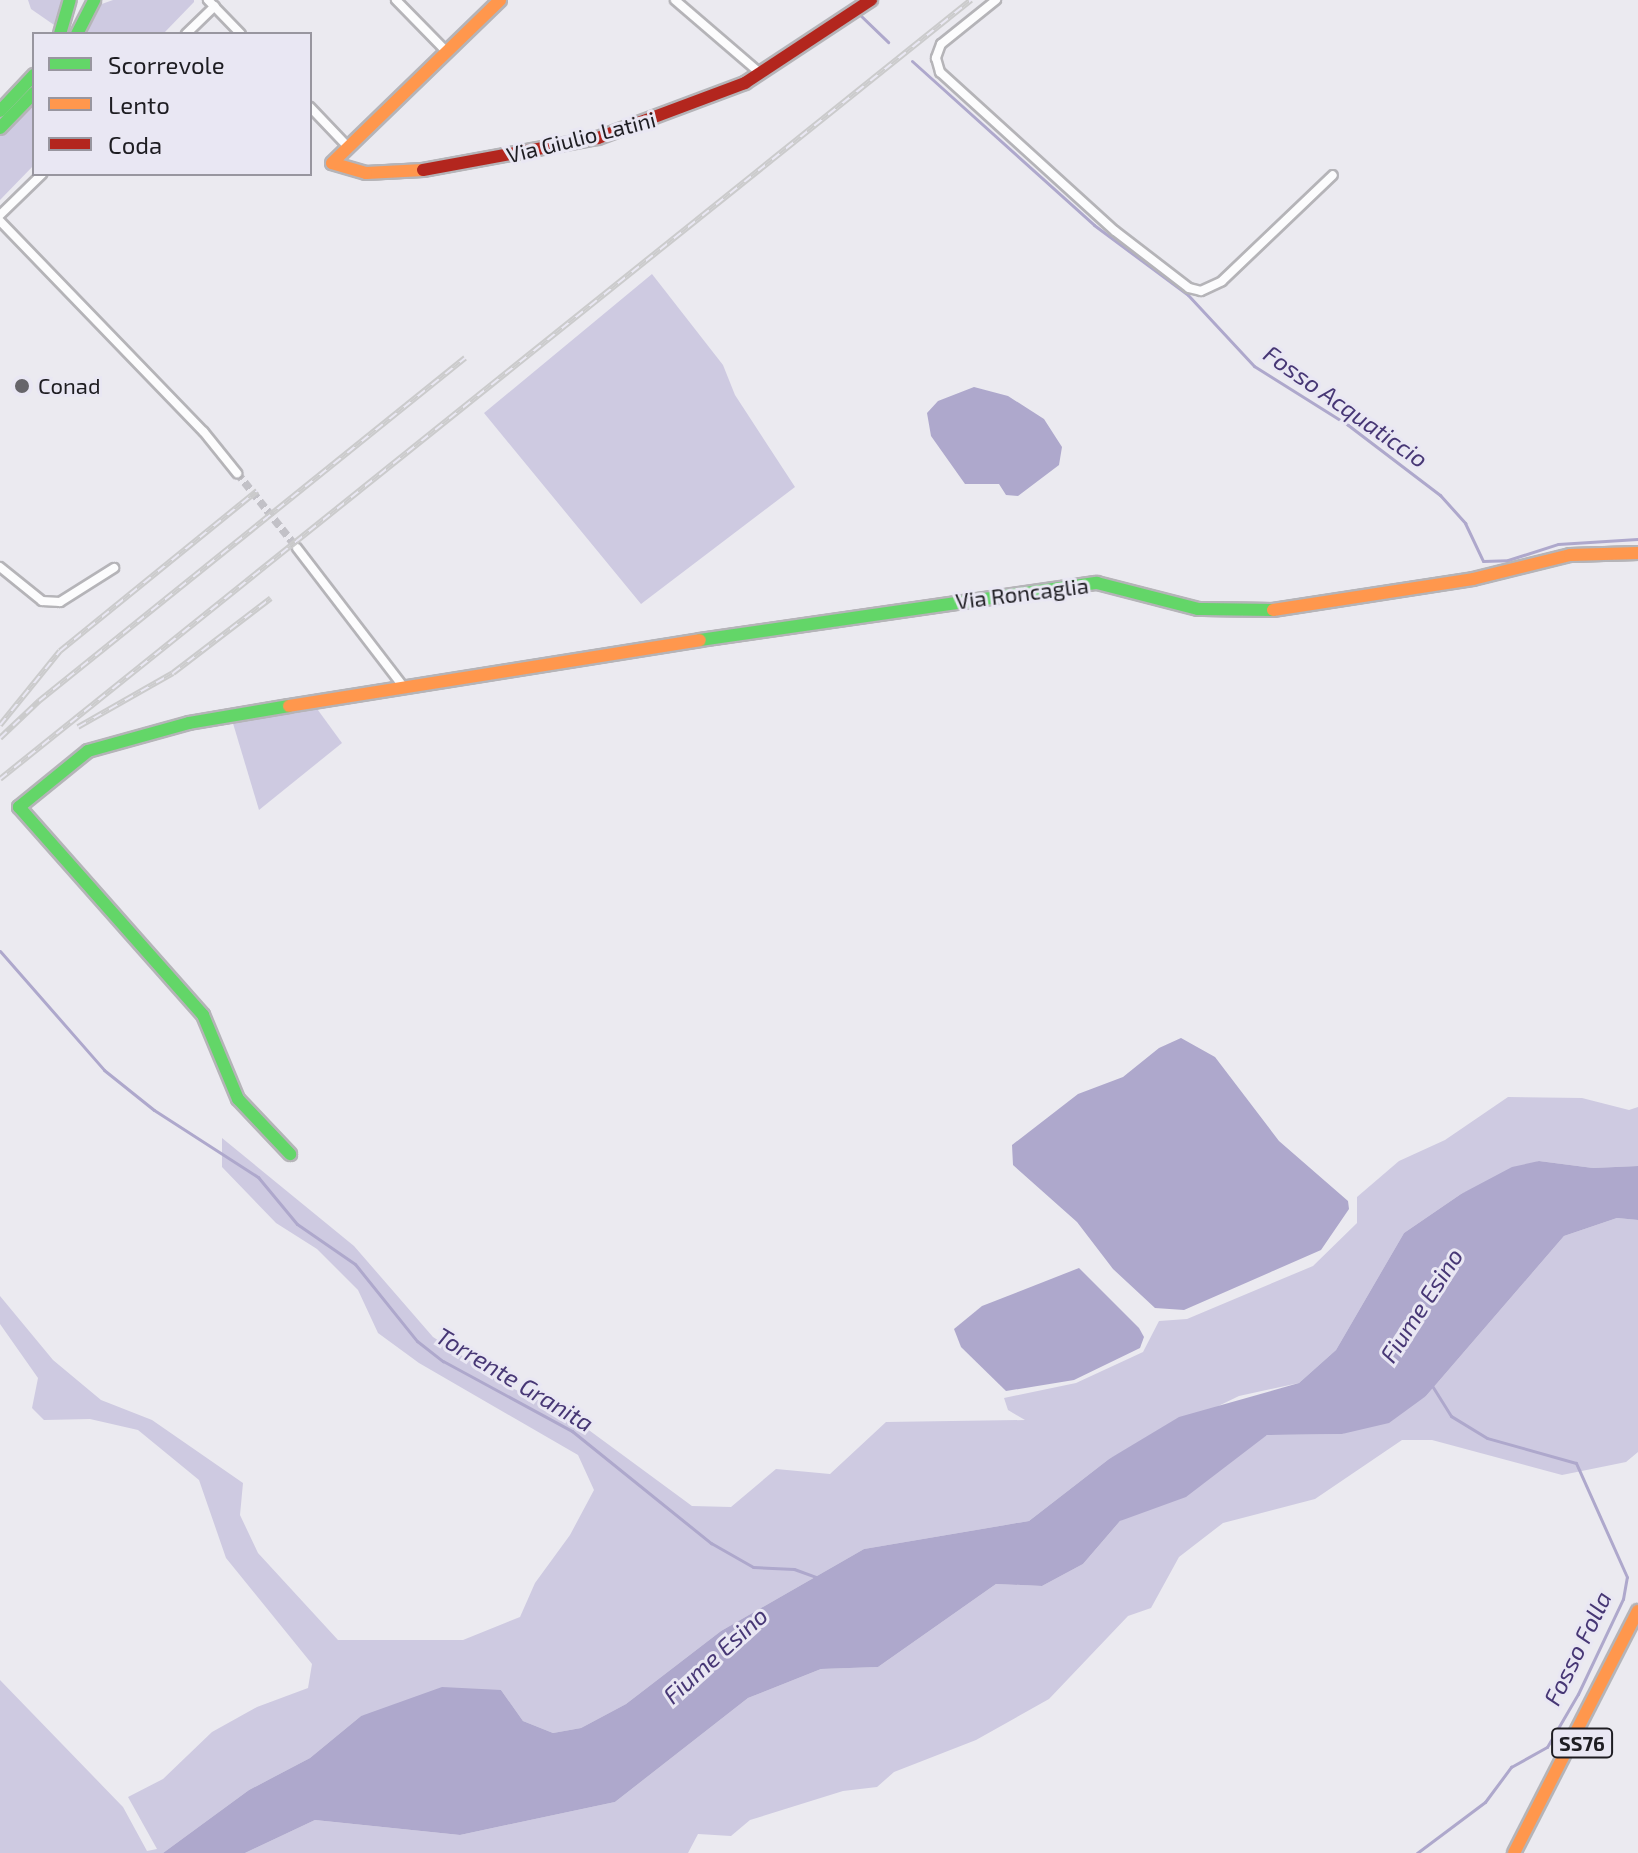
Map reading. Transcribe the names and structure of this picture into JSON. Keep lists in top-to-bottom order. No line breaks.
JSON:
{"streets":{"main road":["Via Giulio Latini","Via Roncaglia","SS76"]},"water":["Fosso Acquaticcio","Fiume Esino","Torrente Granita","Fosso Folla"],"places":["Conad"],"legend":["Scorrevole","Lento","Coda"]}
